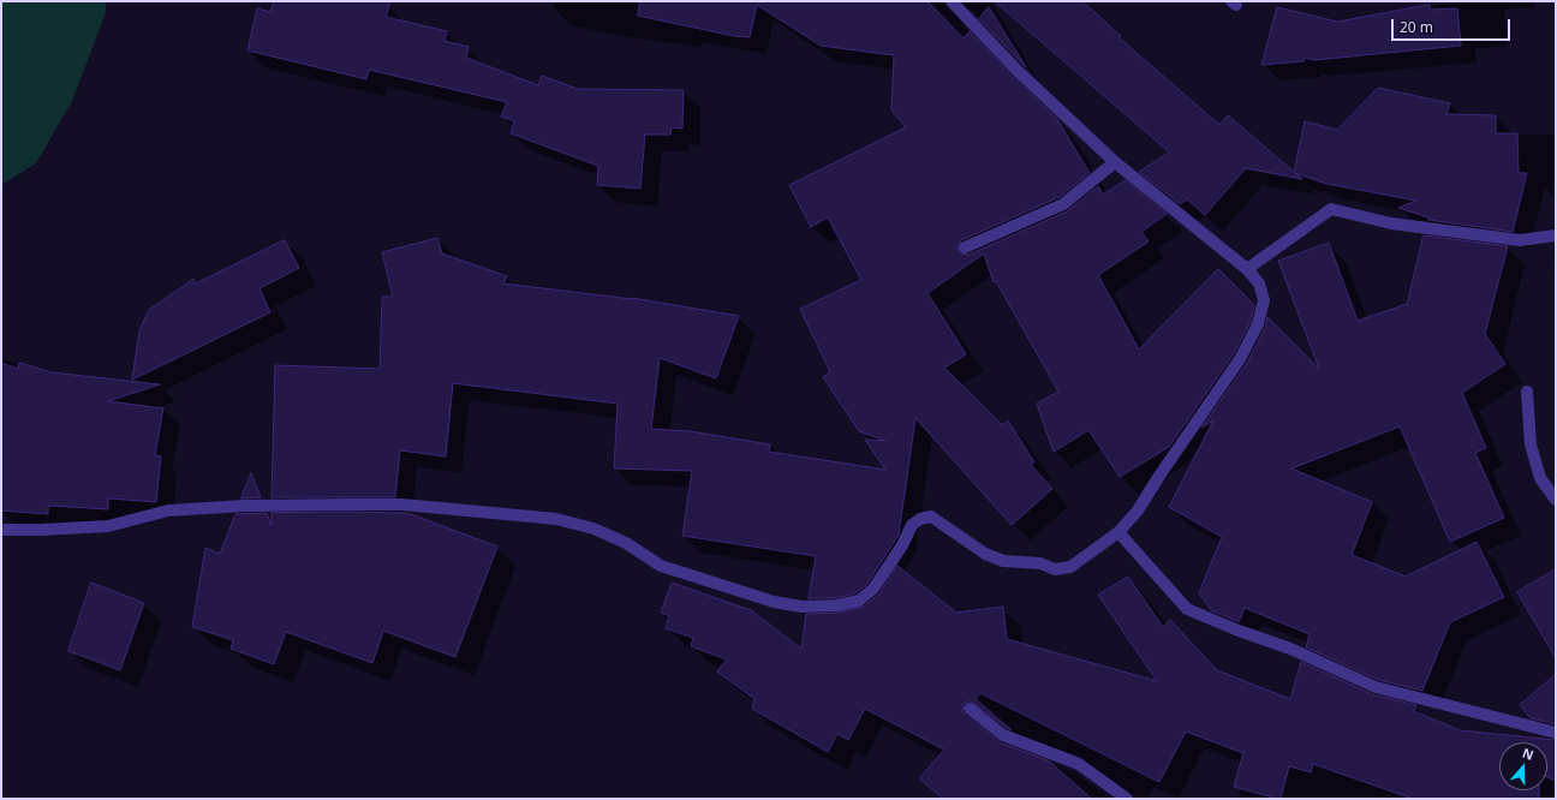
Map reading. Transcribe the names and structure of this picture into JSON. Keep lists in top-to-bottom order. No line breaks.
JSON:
{"scale_bar":"20 m","north":"top"}
